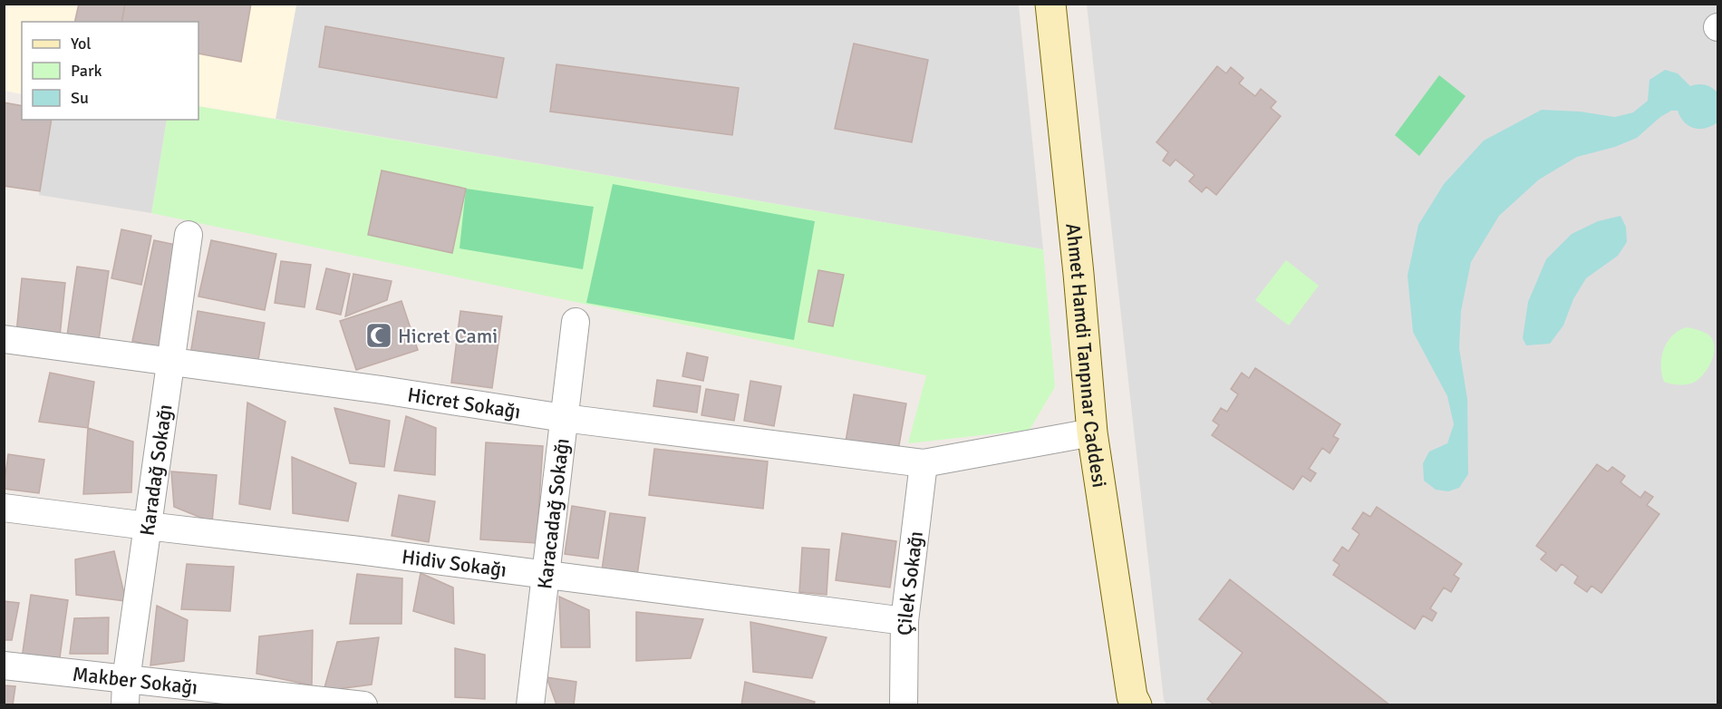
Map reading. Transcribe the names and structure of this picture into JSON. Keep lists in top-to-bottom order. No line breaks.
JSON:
{"streets":{"street":["Ahmet Hamdi Tanpınar Caddesi","Hicret Sokağı","Karadağ Sokağı","Karacadağ Sokağı","Hidiv Sokağı","Çilek Sokağı","Makber Sokağı"]},"crossings":[["Ahmet Hamdi Tanpınar Caddesi","Hicret Sokağı"],["Hicret Sokağı","Karadağ Sokağı"],["Hicret Sokağı","Karacadağ Sokağı"],["Hicret Sokağı","Çilek Sokağı"],["Karadağ Sokağı","Hidiv Sokağı"],["Karadağ Sokağı","Makber Sokağı"],["Karacadağ Sokağı","Hidiv Sokağı"],["Hidiv Sokağı","Çilek Sokağı"]],"places":{"mosque":["Hicret Cami"]},"legend":["Yol","Park","Su"]}
